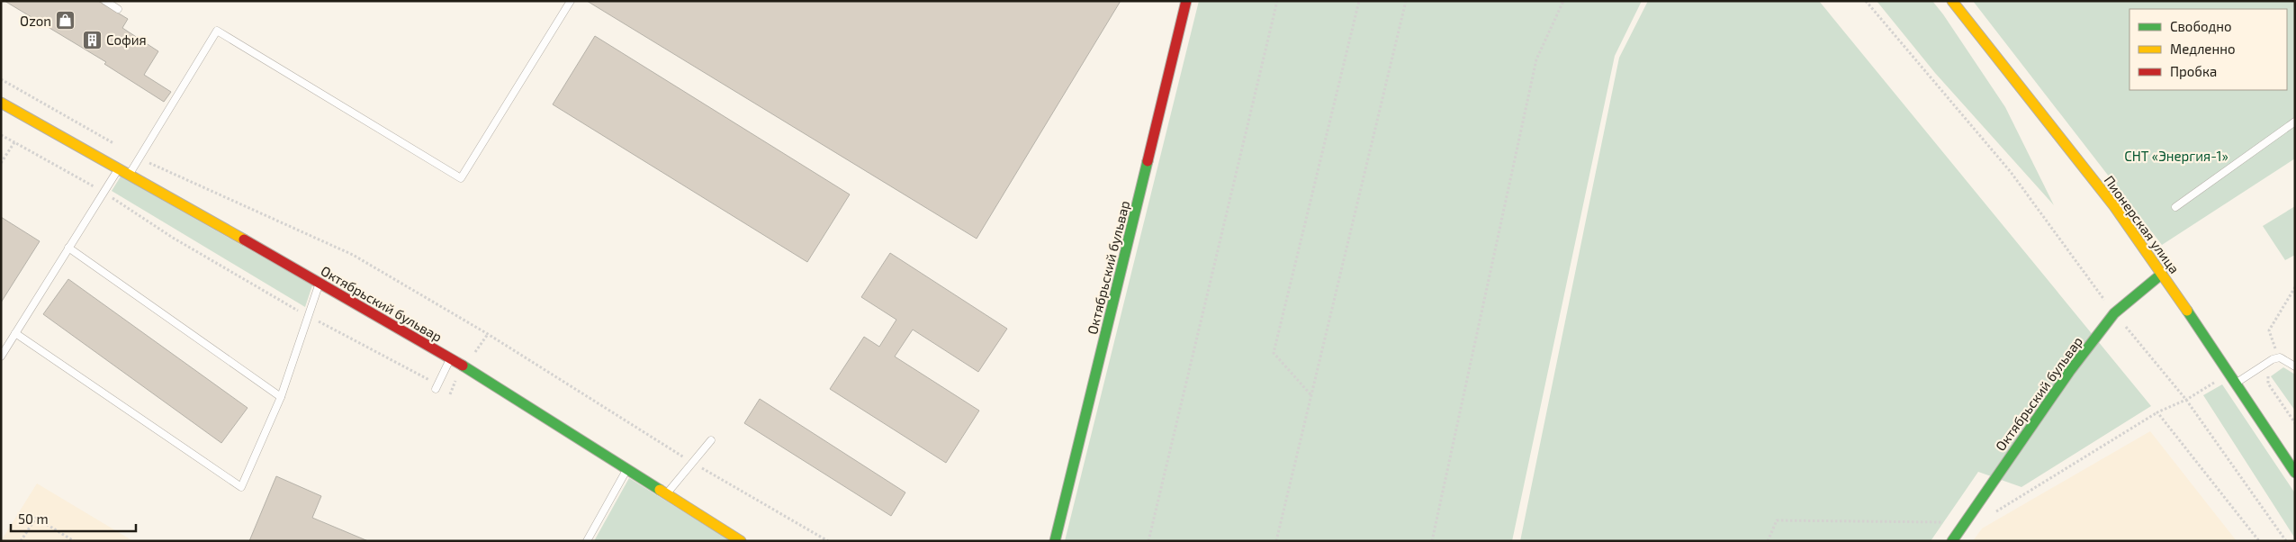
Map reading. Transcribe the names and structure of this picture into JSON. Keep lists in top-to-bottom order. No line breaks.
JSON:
{"streets":{"street":["Пионерская улица","Октябрьский бульвар"]},"crossings":[["Пионерская улица","Октябрьский бульвар"]],"parks":["СНТ «Энергия-1»"],"places":{"shop":["Ozon"],"building":["София"]},"legend":["Свободно","Медленно","Пробка"],"scale_bar":"50 m"}
